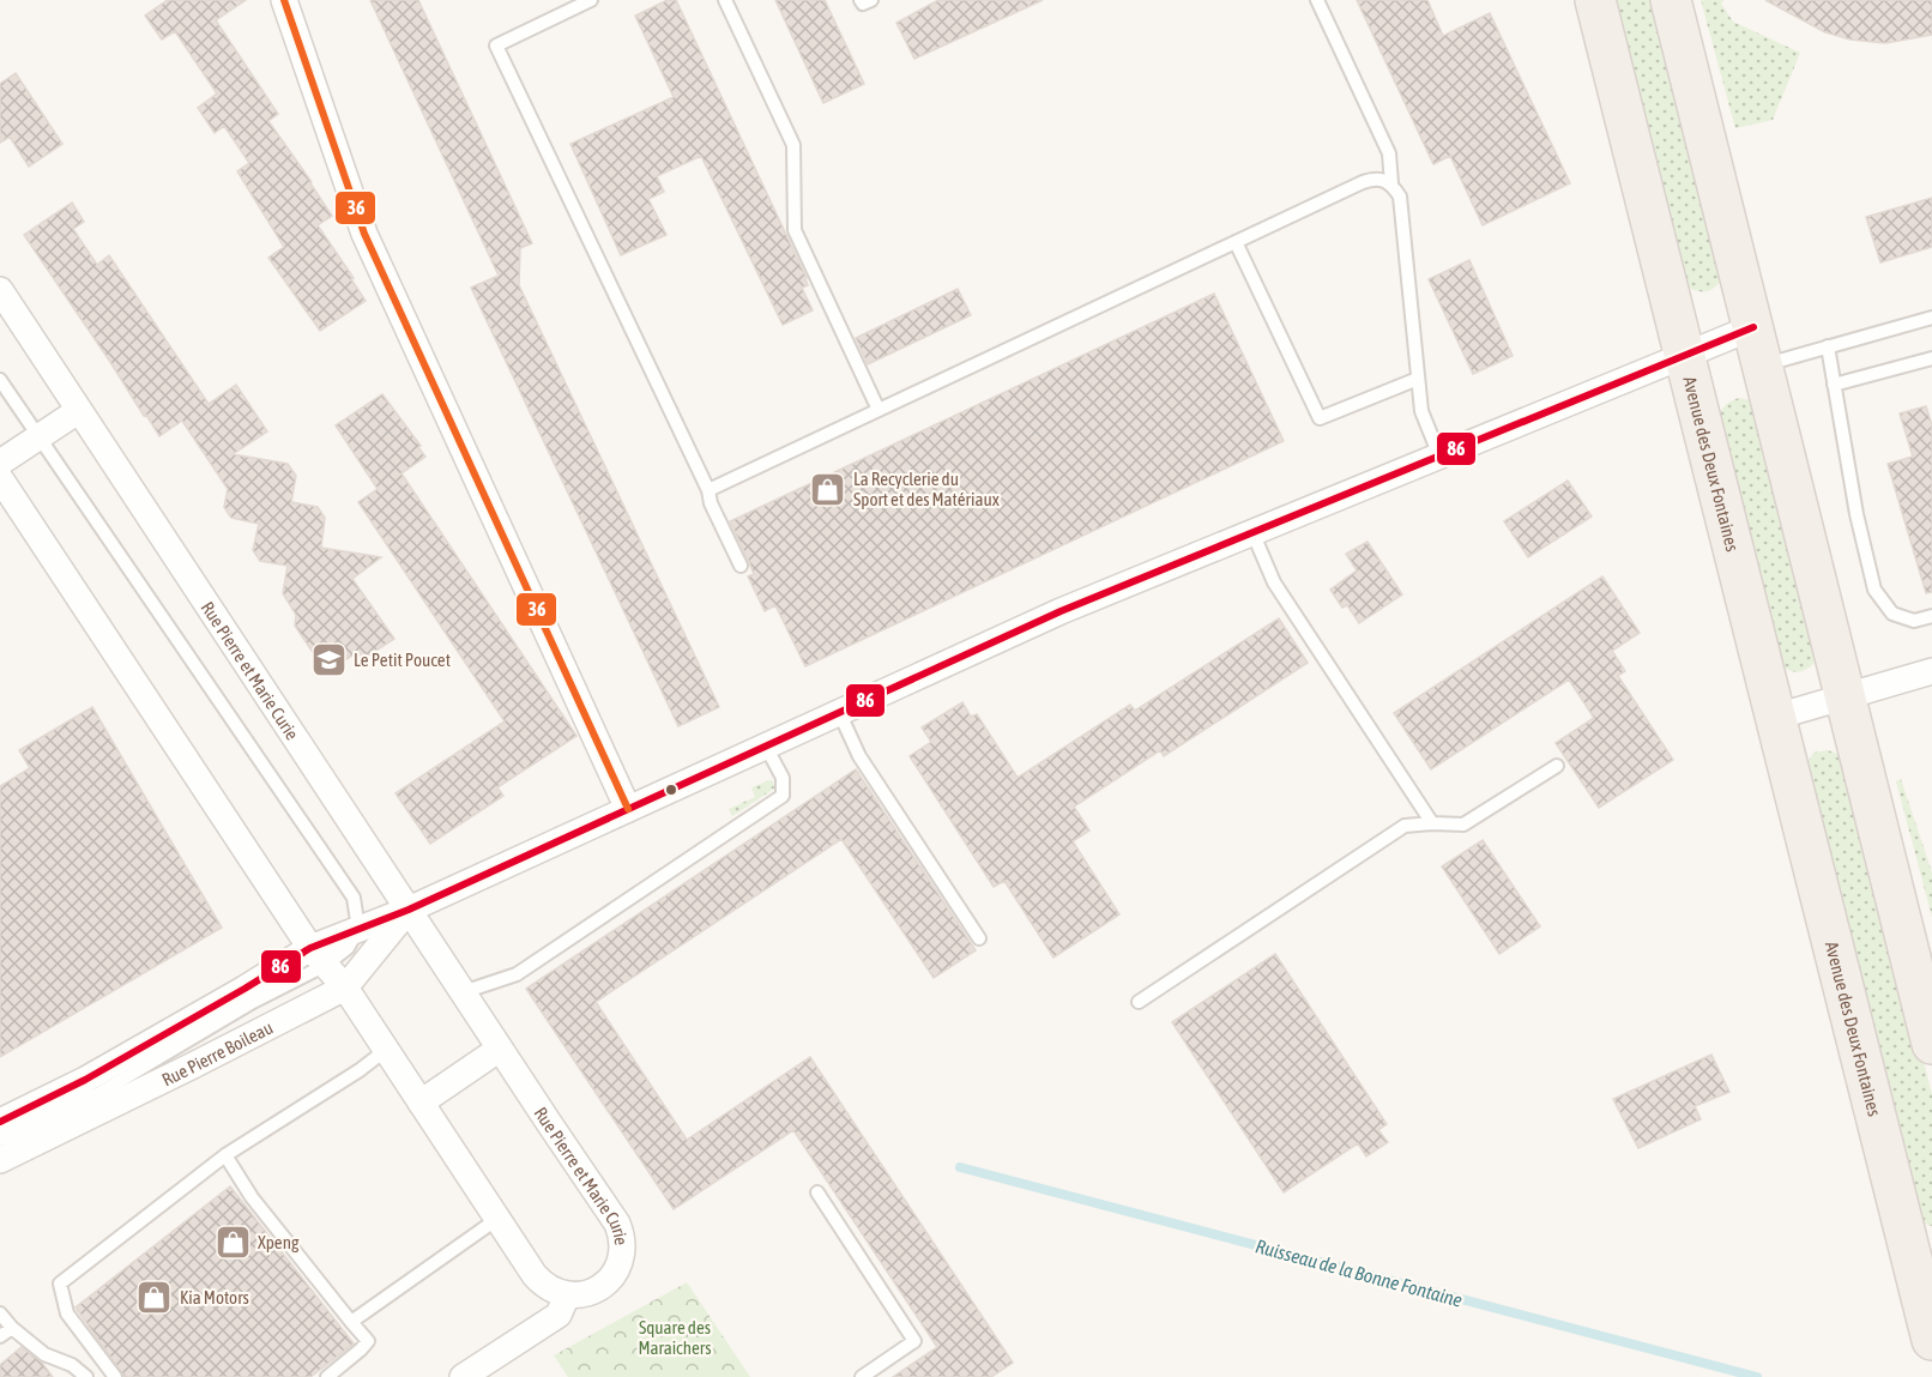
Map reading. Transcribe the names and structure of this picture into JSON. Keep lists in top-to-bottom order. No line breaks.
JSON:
{"streets":{"main road":["Avenue des Deux Fontaines"],"street":["Rue Pierre et Marie Curie","Rue Pierre Boileau"]},"crossings":[["Avenue des Deux Fontaines","Rue Pierre Boileau"],["Rue Pierre et Marie Curie","Rue Pierre Boileau"]],"water":["Ruisseau de la Bonne Fontaine"],"parks":["Square des Maraichers"],"places":{"shop":["La Recyclerie du Sport et des Matériaux","Xpeng","Kia Motors"],"school or university":["Le Petit Poucet"]},"lines":["transit line 36","transit line 86"]}
